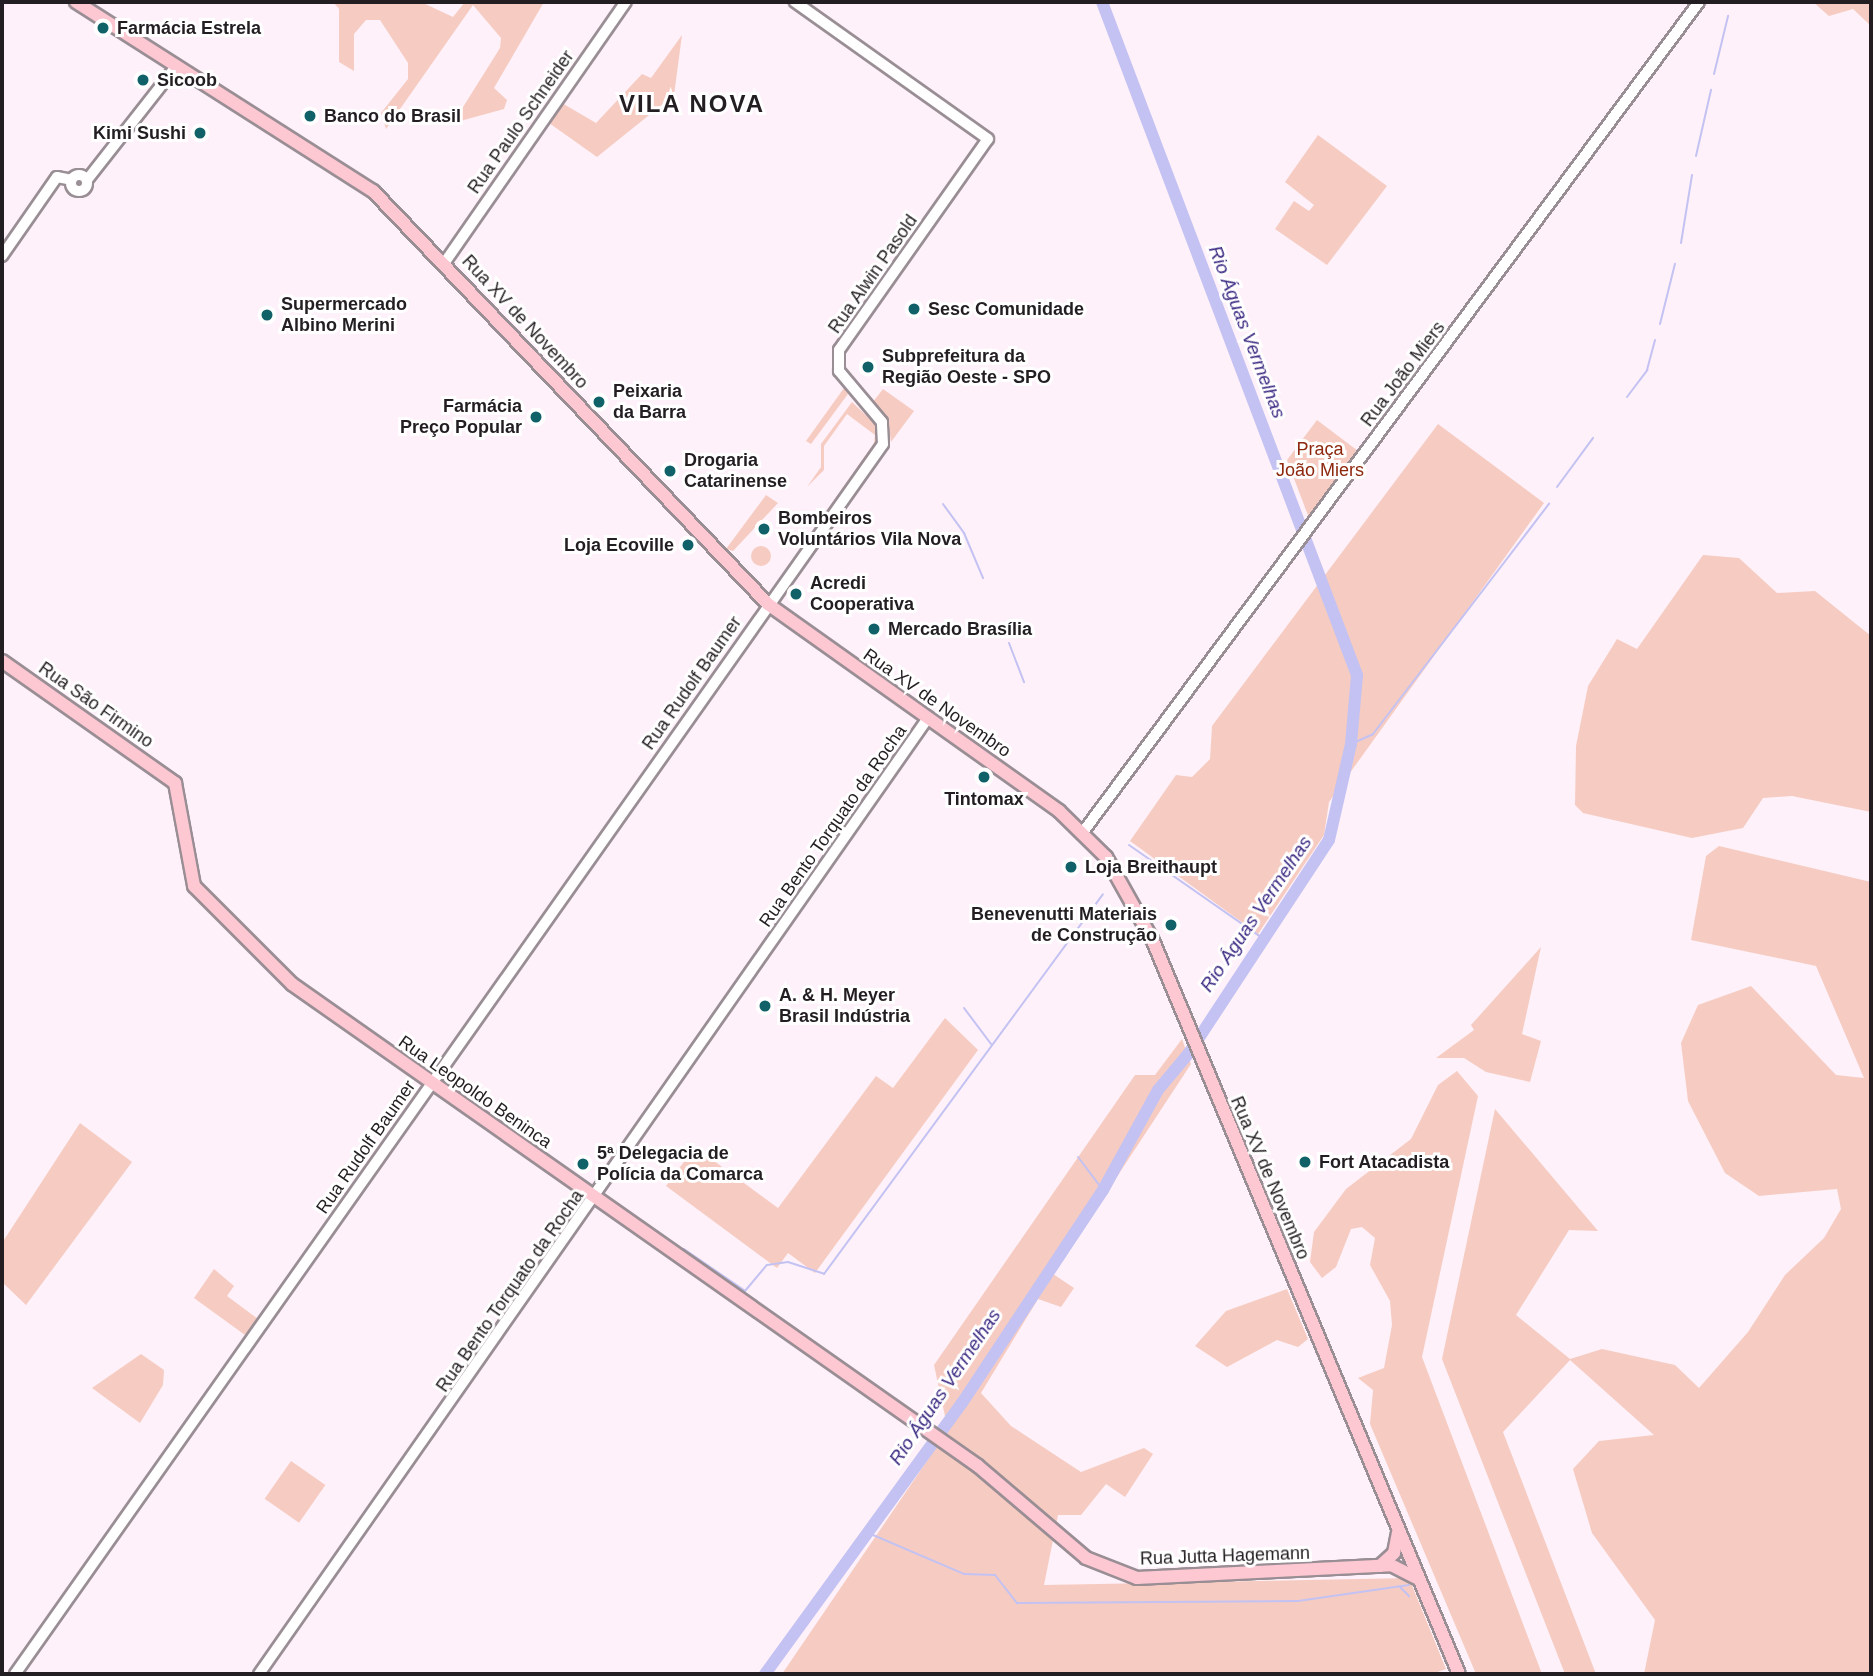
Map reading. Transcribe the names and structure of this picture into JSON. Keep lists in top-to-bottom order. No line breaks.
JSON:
{"streets":{"main road":["Rua XV de Novembro","Rua São Firmino","Rua Leopoldo Beninca","Rua Jutta Hagemann"],"street":["Rua Paulo Schneider","Rua Alwin Pasold","Rua João Miers","Rua Rudolf Baumer","Rua Bento Torquato da Rocha"]},"crossings":[["Rua Paulo Schneider","Rua XV de Novembro"],["Rua Alwin Pasold","Rua Rudolf Baumer"],["Rua XV de Novembro","Rua João Miers"],["Rua XV de Novembro","Rua Rudolf Baumer"],["Rua XV de Novembro","Rua Bento Torquato da Rocha"],["Rua XV de Novembro","Rua Jutta Hagemann"],["Rua Rudolf Baumer","Rua Leopoldo Beninca"],["Rua São Firmino","Rua Leopoldo Beninca"],["Rua Bento Torquato da Rocha","Rua Leopoldo Beninca"],["Rua Leopoldo Beninca","Rua Jutta Hagemann"]],"districts":["VILA NOVA"],"water":["Rio Águas Vermelhas"],"parks":["Praça João Miers"],"places":["Farmácia Estrela","Sicoob","Banco do Brasil","Kimi Sushi","Sesc Comunidade","Supermercado Albino Merini","Subprefeitura da Região Oeste - SPO","Peixaria da Barra","Farmácia Preço Popular","Drogaria Catarinense","Bombeiros Voluntários Vila Nova","Loja Ecoville","Acredi Cooperativa","Mercado Brasília","Tintomax","Loja Breithaupt","Benevenutti Materiais de Construção","A. & H. Meyer Brasil Indústria","Fort Atacadista","5ª Delegacia de Polícia da Comarca"]}
